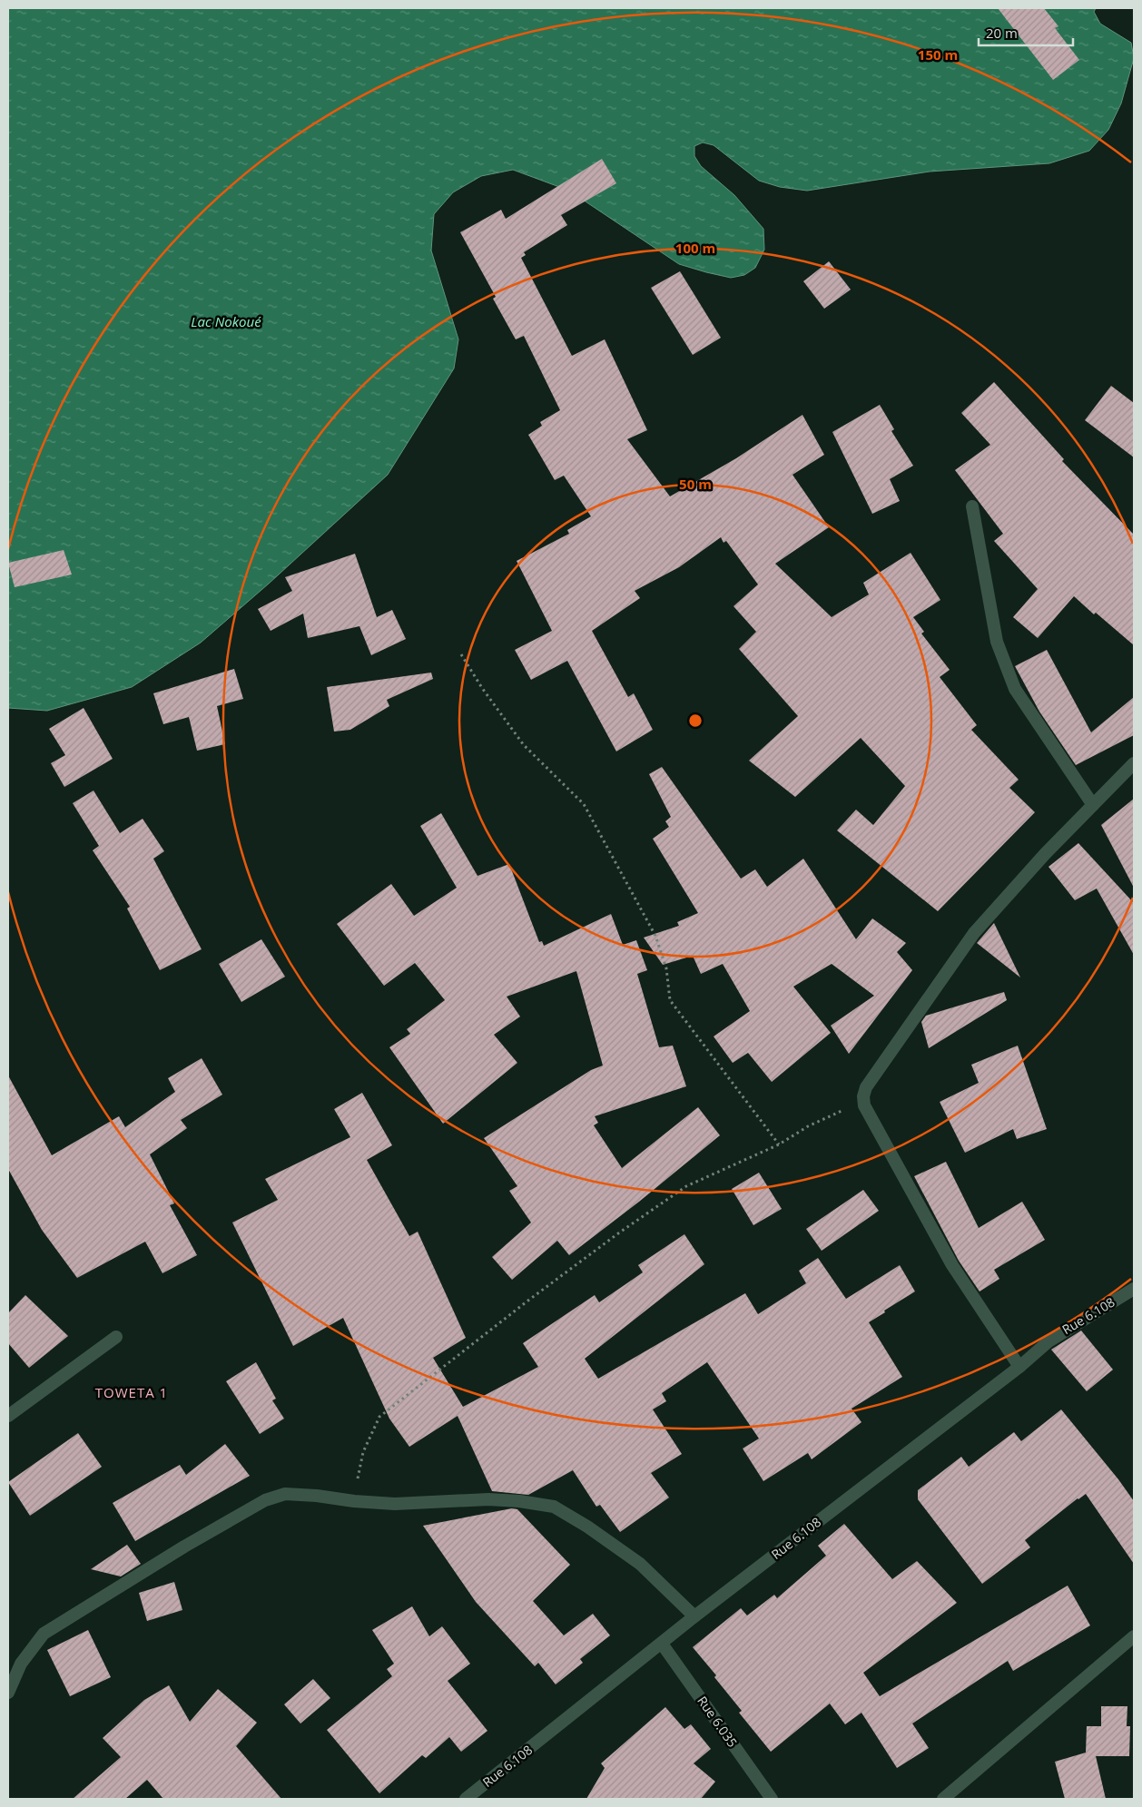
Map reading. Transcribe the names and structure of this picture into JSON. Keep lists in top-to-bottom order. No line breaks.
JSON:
{"streets":{"street":["Rue 6.108","Rue 6.035"]},"crossings":[["Rue 6.108","Rue 6.035"]],"districts":["TOWETA 1"],"water":["Lac Nokoué"],"scale_bar":"20 m","rings":["150 m","100 m","50 m"]}
